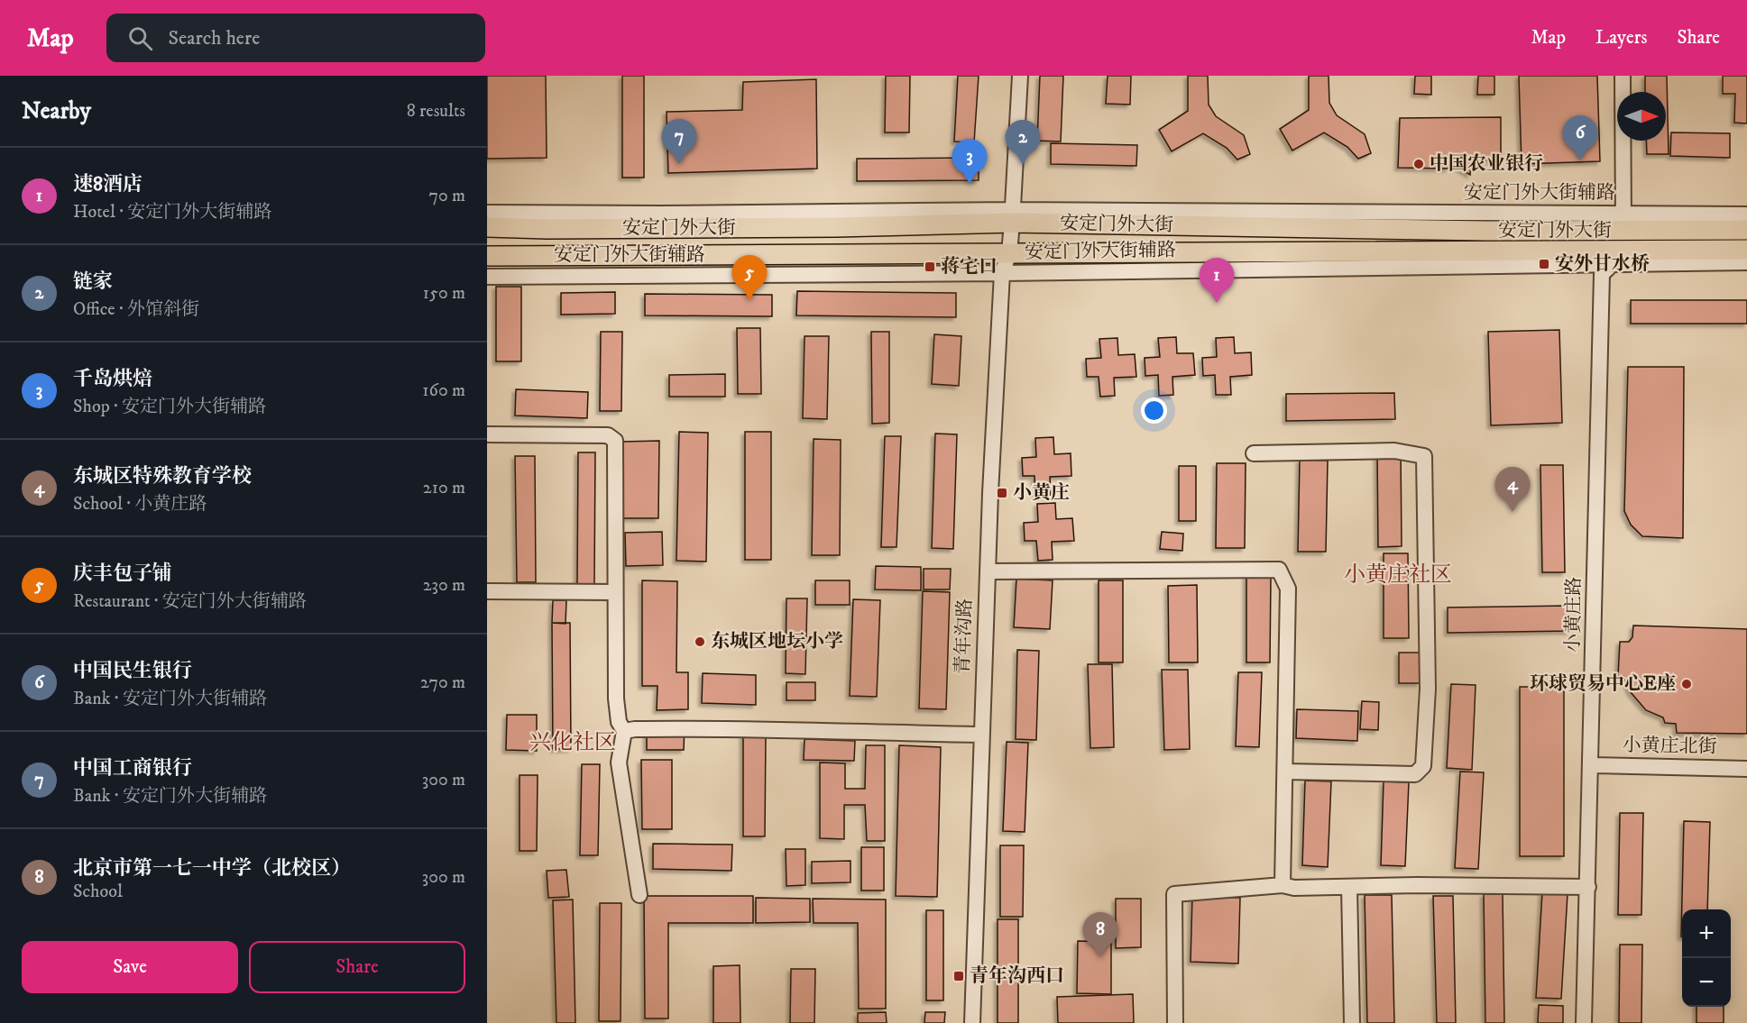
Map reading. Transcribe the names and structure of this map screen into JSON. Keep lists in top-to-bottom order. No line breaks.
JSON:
{"streets":{"main road":["安定门外大街"],"street":["安定门外大街辅路","小黄庄路","青年沟路","小黄庄北街"]},"crossings":[["安定门外大街辅路","安定门外大街"],["安定门外大街辅路","小黄庄路"],["安定门外大街辅路","青年沟路"],["安定门外大街","小黄庄路"],["安定门外大街","青年沟路"],["小黄庄路","小黄庄北街"]],"districts":["小黄庄社区","兴化社区"],"places":{"other":["中国农业银行","东城区地坛小学","环球贸易中心E座"],"transit":["安外甘水桥","蒋宅口","小黄庄","青年沟西口"]},"north":"right","page":{"header":"Map","search":"Search here","nav":["Map","Layers","Share"],"heading":["Nearby","8 results"],"pins":["6","7","2","3","5","1","4","8"],"list":[{"mark":"1","name":"速8酒店","note":"Hotel · 安定门外大街辅路","value":"70 m"},{"mark":"2","name":"链家","note":"Office · 外馆斜街","value":"150 m"},{"mark":"3","name":"千岛烘焙","note":"Shop · 安定门外大街辅路","value":"160 m"},{"mark":"4","name":"东城区特殊教育学校","note":"School · 小黄庄路","value":"210 m"},{"mark":"5","name":"庆丰包子铺","note":"Restaurant · 安定门外大街辅路","value":"230 m"},{"mark":"6","name":"中国民生银行","note":"Bank · 安定门外大街辅路","value":"270 m"},{"mark":"7","name":"中国工商银行","note":"Bank · 安定门外大街辅路","value":"300 m"},{"mark":"8","name":"北京市第一七一中学（北校区）","note":"School","value":"300 m"}],"map_buttons":["+","−"],"buttons":["Save","Share"]}}
